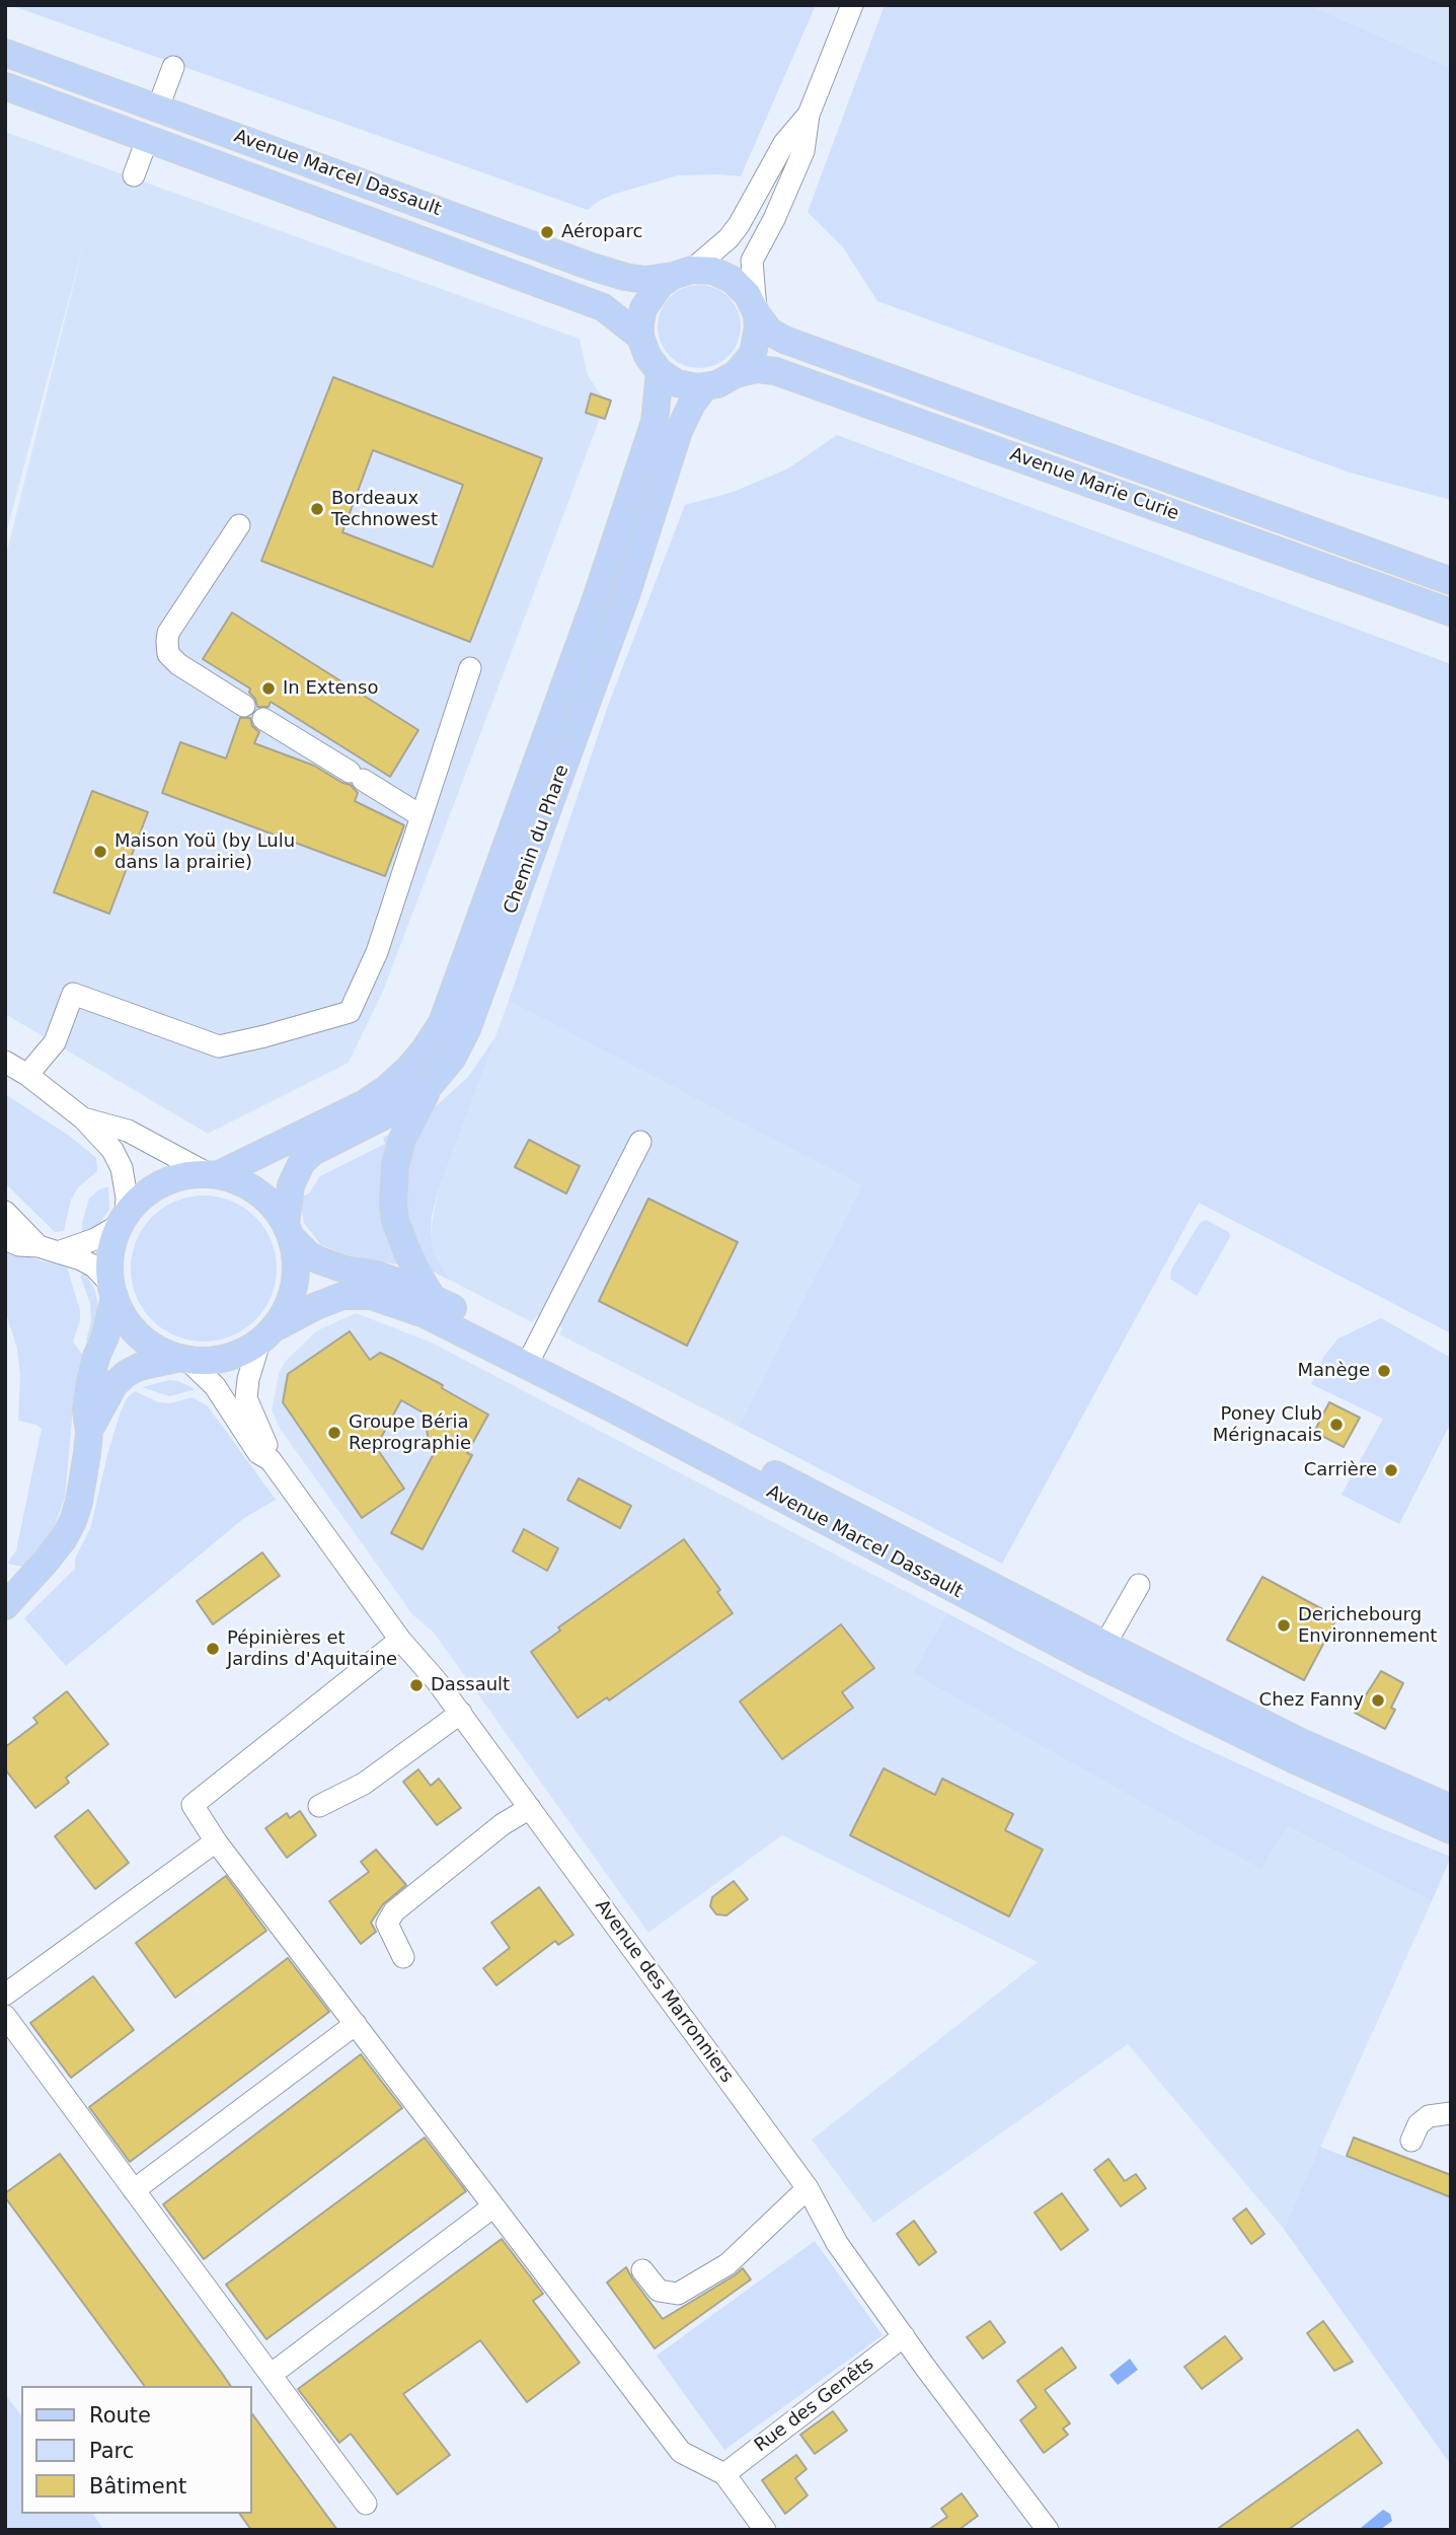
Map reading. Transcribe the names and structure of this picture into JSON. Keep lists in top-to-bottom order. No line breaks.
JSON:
{"streets":{"main road":["Avenue Marcel Dassault","Avenue Marie Curie","Chemin du Phare"],"street":["Avenue des Marronniers","Rue des Genêts"]},"crossings":[["Avenue Marcel Dassault","Avenue Marie Curie"],["Avenue Marcel Dassault","Chemin du Phare"],["Avenue Marcel Dassault","Avenue des Marronniers"],["Avenue Marie Curie","Chemin du Phare"],["Chemin du Phare","Avenue des Marronniers"],["Avenue des Marronniers","Rue des Genêts"]],"places":["Aéroparc","Bordeaux Technowest","In Extenso","Maison Yoü (by Lulu dans la prairie)","Manège","Poney Club Mérignacais","Groupe Béria Reprographie","Carrière","Derichebourg Environnement","Pépinières et Jardins d'Aquitaine","Dassault","Chez Fanny"],"legend":["Route","Parc","Bâtiment"]}
